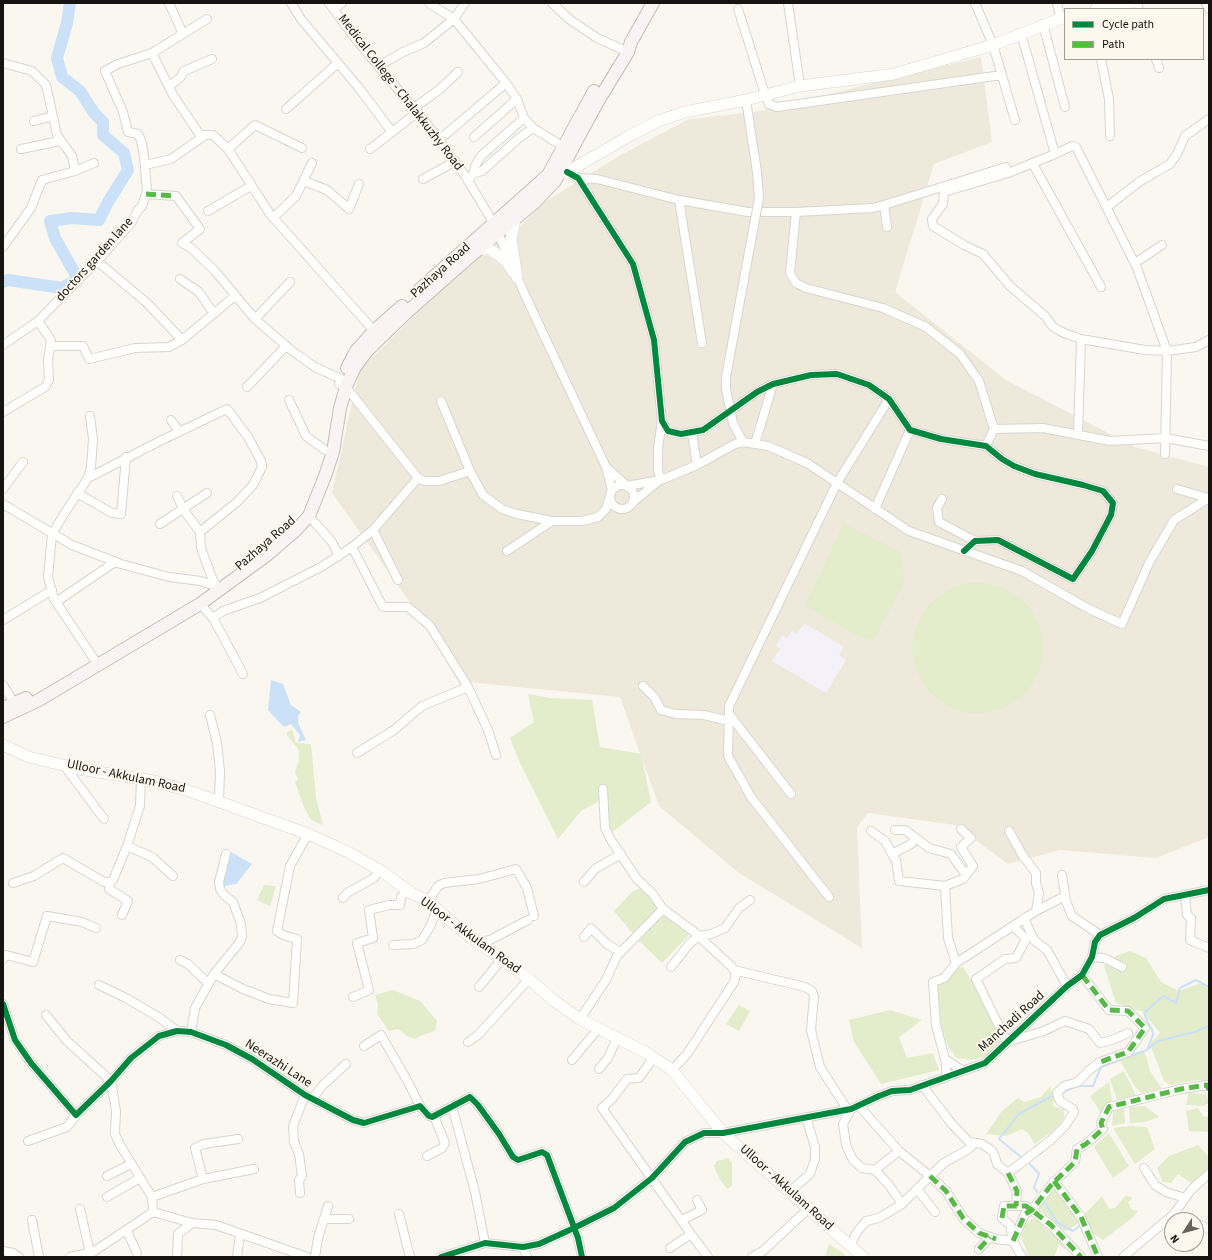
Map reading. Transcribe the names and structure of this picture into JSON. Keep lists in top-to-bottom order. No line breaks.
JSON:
{"streets":{"main road":["Pazhaya Road","Ulloor - Akkulam Road"],"street":["Medical College - Chalakkuzhy Road","doctors garden lane","Manchadi Road","Neerazhi Lane"]},"crossings":[["Medical College - Chalakkuzhy Road","Pazhaya Road"],["Ulloor - Akkulam Road","Manchadi Road"]],"legend":["Cycle path","Path"],"north":"bottom left"}
